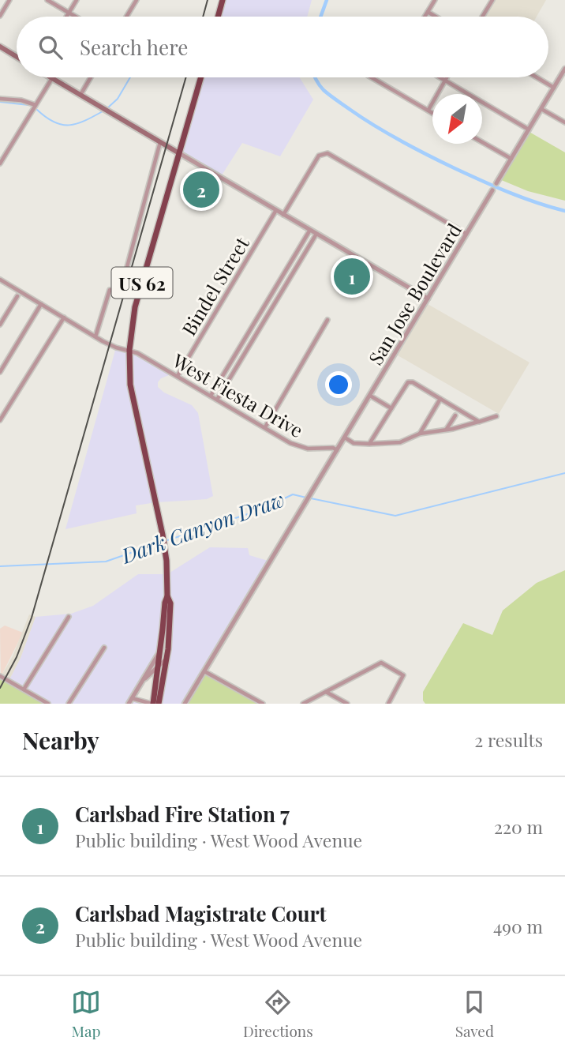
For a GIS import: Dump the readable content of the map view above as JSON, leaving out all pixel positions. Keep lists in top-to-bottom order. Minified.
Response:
{"streets":{"highway":["US 62"],"street":["Bindel Street","San Jose Boulevard","West Fiesta Drive"]},"crossings":[["US 62","West Fiesta Drive"],["Bindel Street","West Fiesta Drive"],["San Jose Boulevard","West Fiesta Drive"]],"water":["Dark Canyon Draw"],"north":"bottom left","page":{"search":"Search here","pins":["2","1"],"heading":["Nearby","2 results"],"list":[{"mark":"1","name":"Carlsbad Fire Station 7","note":"Public building · West Wood Avenue","value":"220 m"},{"mark":"2","name":"Carlsbad Magistrate Court","note":"Public building · West Wood Avenue","value":"490 m"}],"nav":["Map","Directions","Saved"]}}
